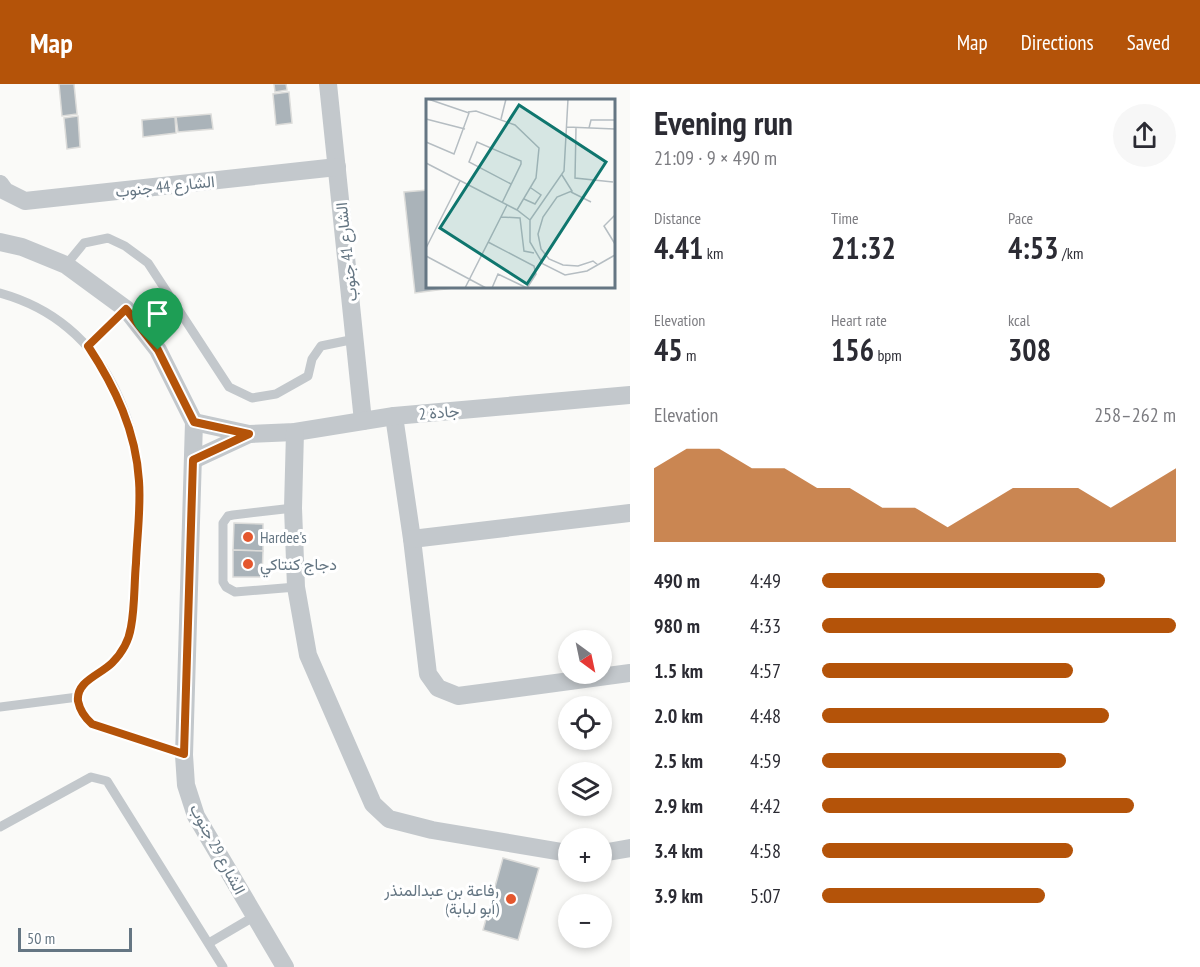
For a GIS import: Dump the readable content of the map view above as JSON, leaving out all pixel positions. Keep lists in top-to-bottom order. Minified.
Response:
{"streets":{"street":["الشارع 44 جنوب","الشارع 41 جنوب","جادة 2","الشارع 29 جنوب"]},"crossings":[["الشارع 44 جنوب","الشارع 41 جنوب"],["الشارع 41 جنوب","جادة 2"],["جادة 2","الشارع 29 جنوب"]],"places":["Hardee's","دجاج كنتاكي","رفاعة بن عبدالمنذر (أبو لبابة)"],"scale_bar":"50 m","north":"bottom right","page":{"header":"Map","nav":["Map","Directions","Saved"],"heading":["Evening run","21:09 · 9 × 490 m"],"stats":[["Distance","4.41 km"],["Time","21:32"],["Pace","4:53 /km"],["Elevation","45 m"],["Heart rate","156 bpm"],["kcal","308"]],"chart":["Elevation","258–262 m"],"list":[{"name":"490 m","note":"4:49"},{"name":"980 m","note":"4:33"},{"name":"1.5 km","note":"4:57"},{"name":"2.0 km","note":"4:48"},{"name":"2.5 km","note":"4:59"},{"name":"2.9 km","note":"4:42"},{"name":"3.4 km","note":"4:58"},{"name":"3.9 km","note":"5:07"}],"map_buttons":["+","−"],"scale":"50 m"}}
